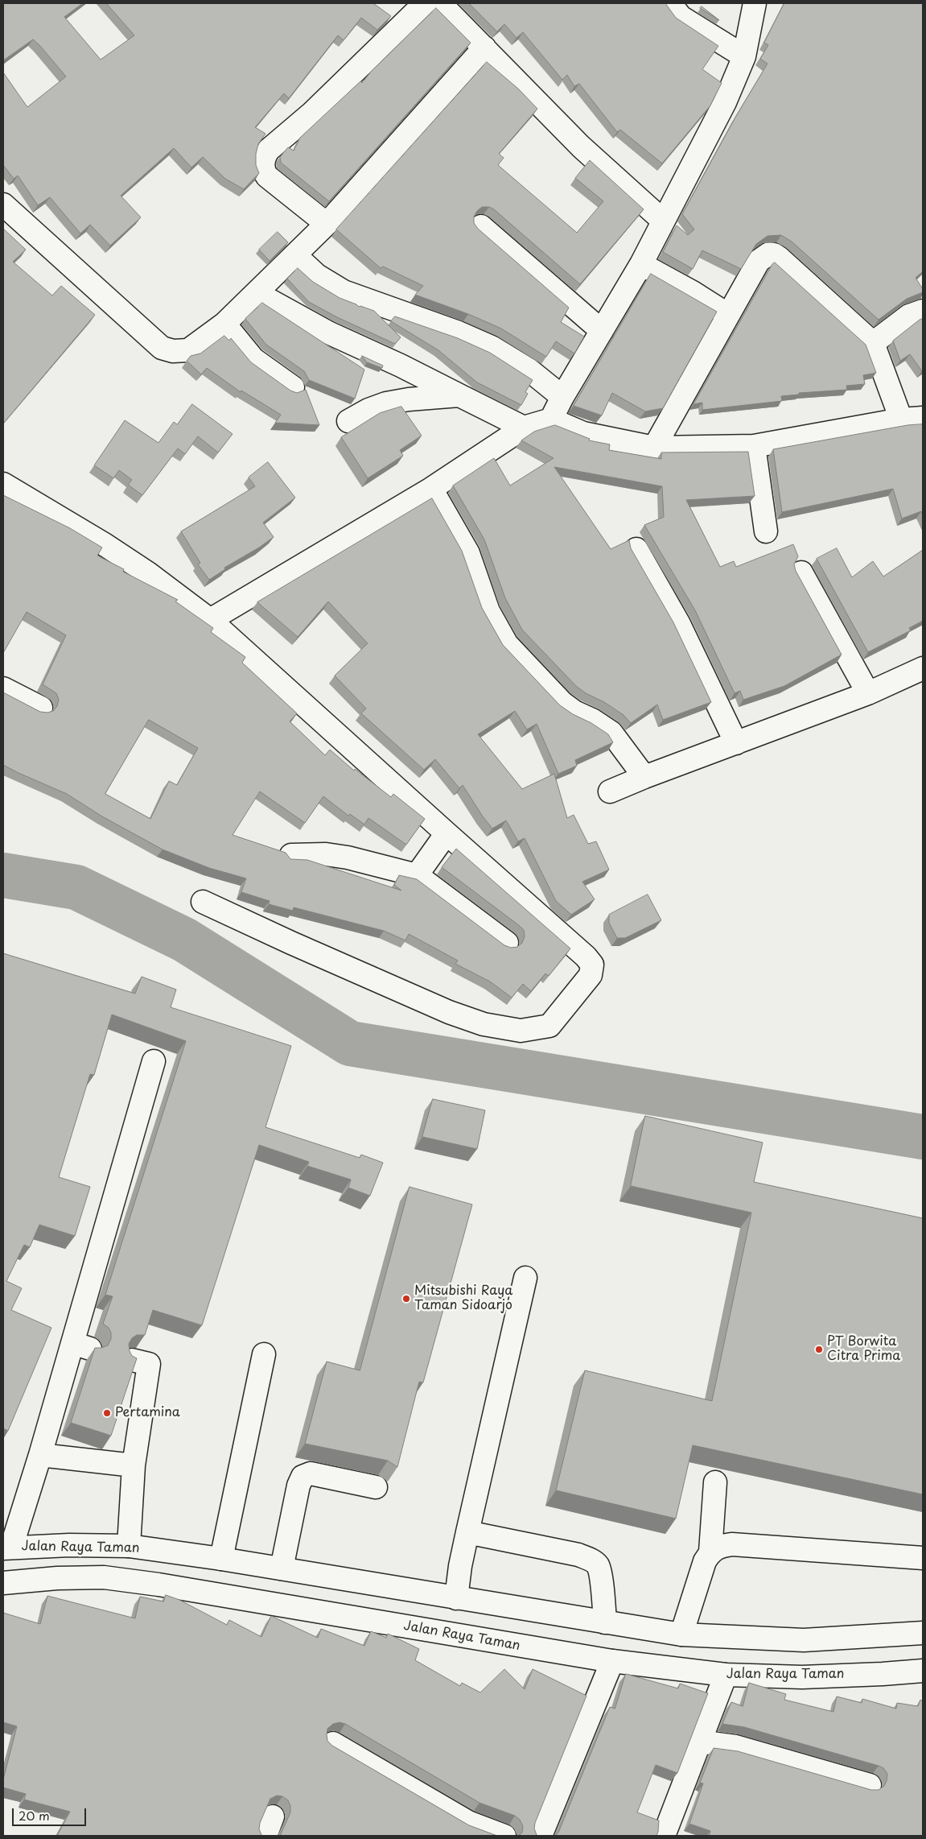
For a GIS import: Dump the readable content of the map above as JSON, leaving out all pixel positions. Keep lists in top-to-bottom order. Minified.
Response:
{"streets":{"main road":["Jalan Raya Taman"]},"places":["Mitsubishi Raya Taman Sidoarjo","PT Borwita Citra Prima","Pertamina"],"scale_bar":"20 m"}
